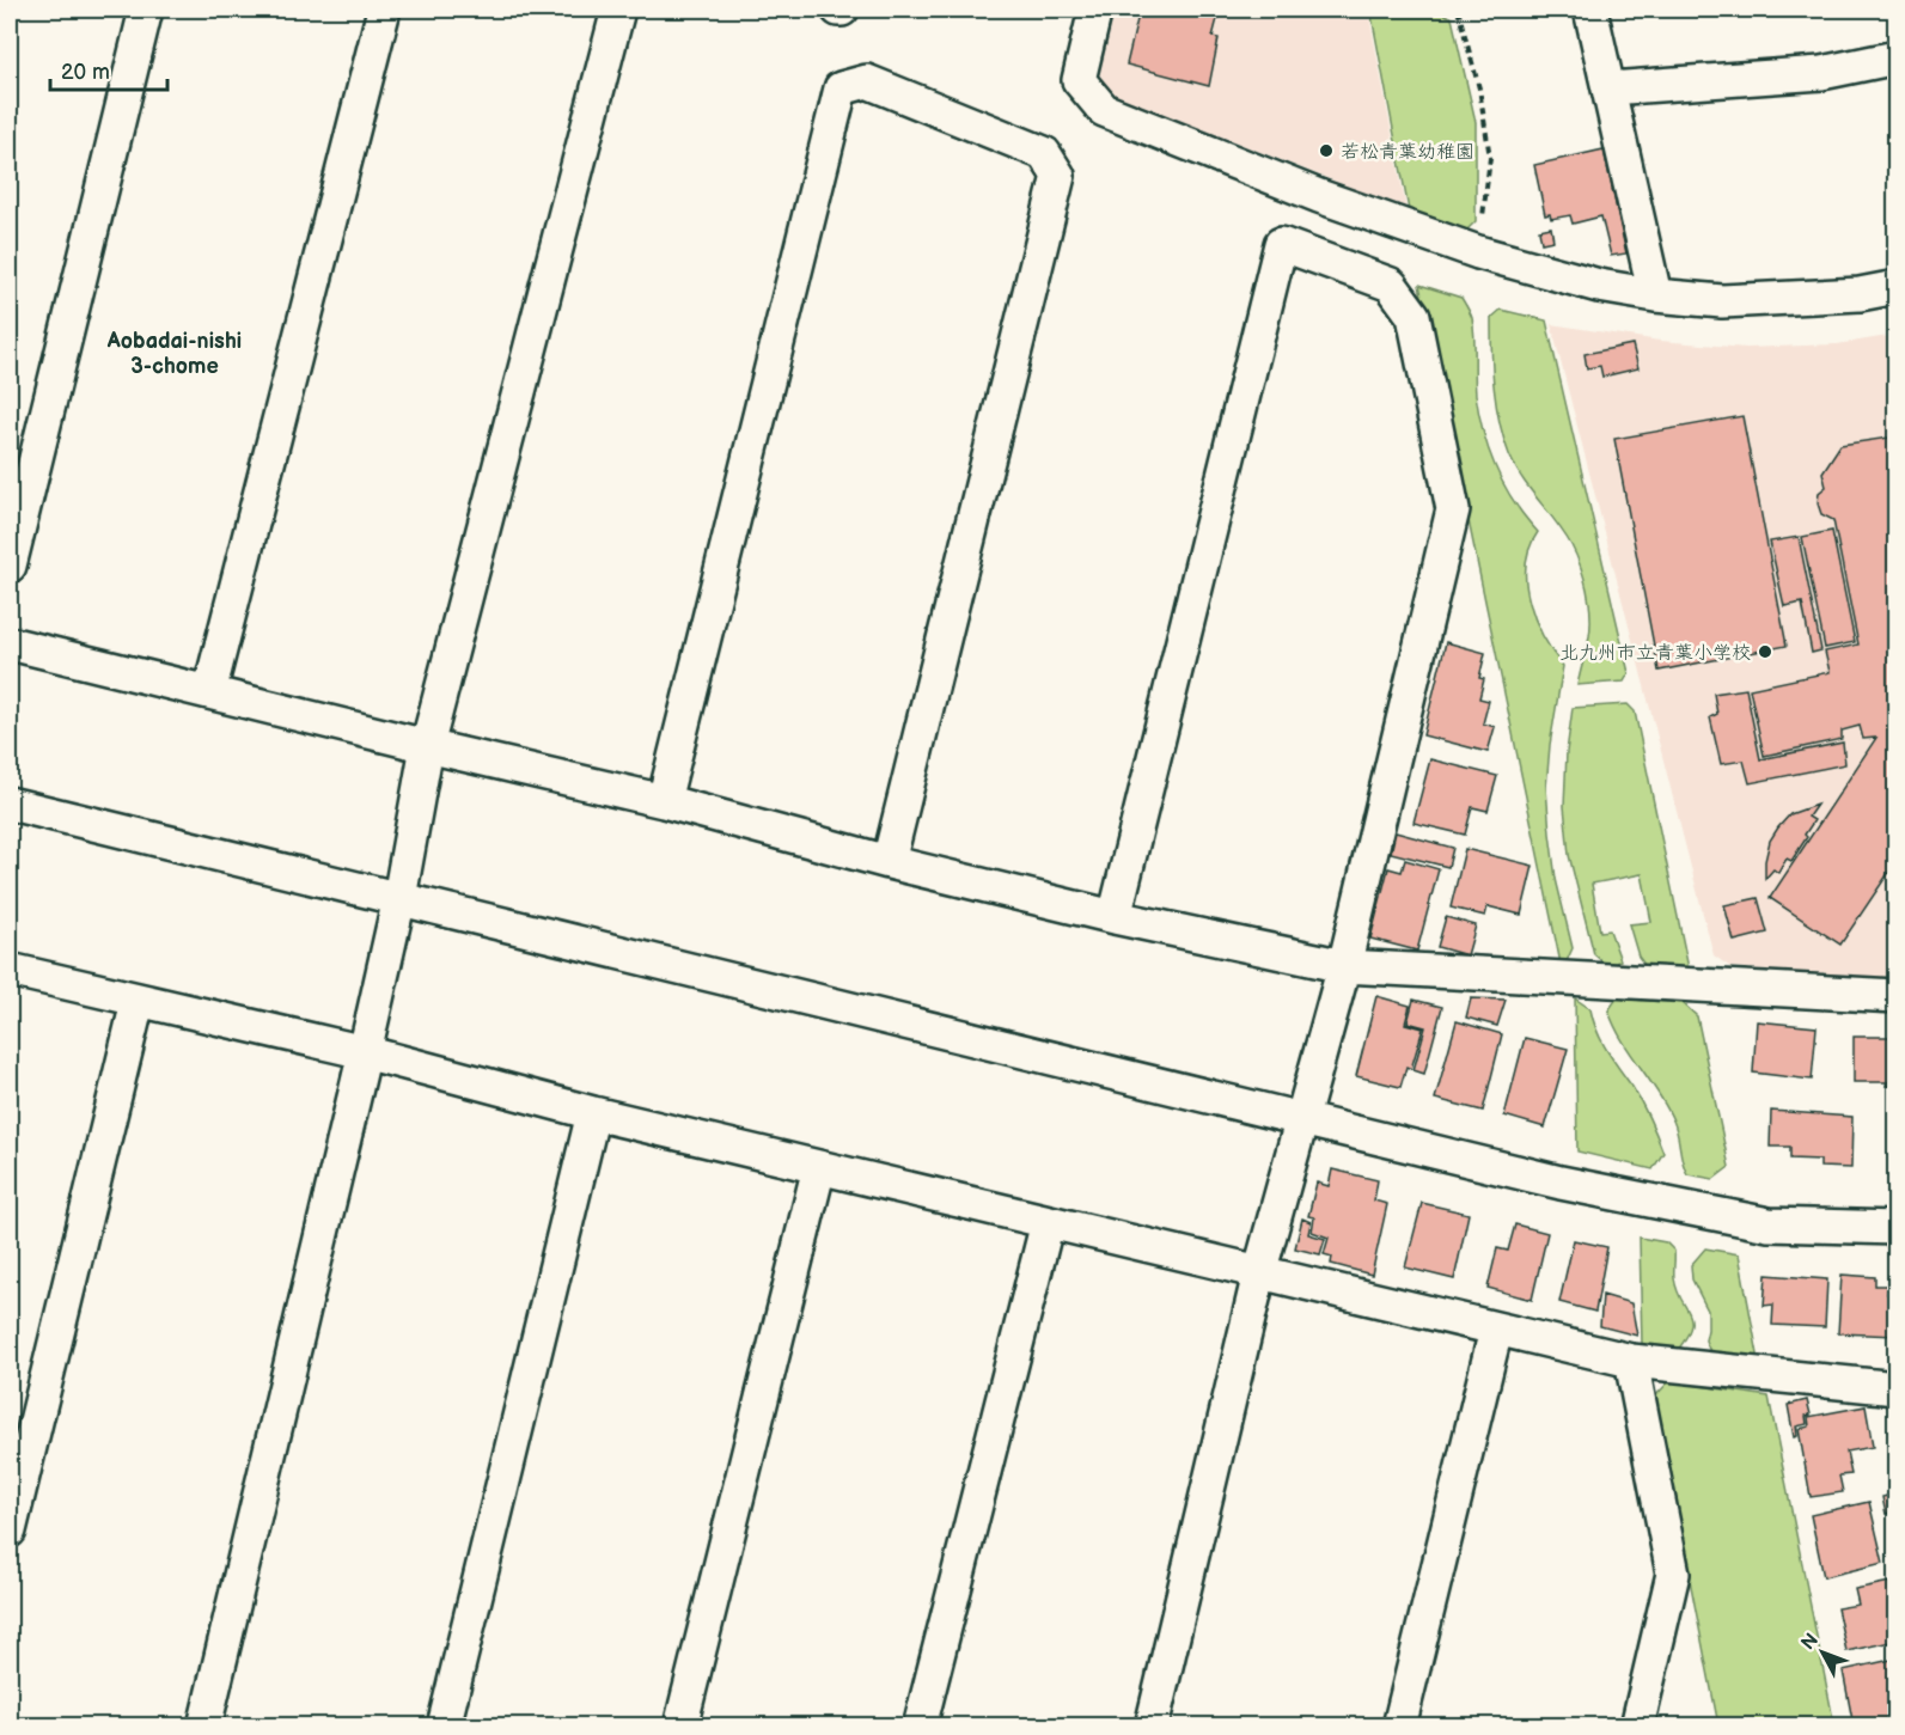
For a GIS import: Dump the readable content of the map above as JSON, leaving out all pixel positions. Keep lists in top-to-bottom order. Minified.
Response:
{"districts":["Aobadai-nishi 3-chome"],"places":["若松青葉幼稚園","北九州市立青葉小学校"],"scale_bar":"20 m","north":"top left"}
